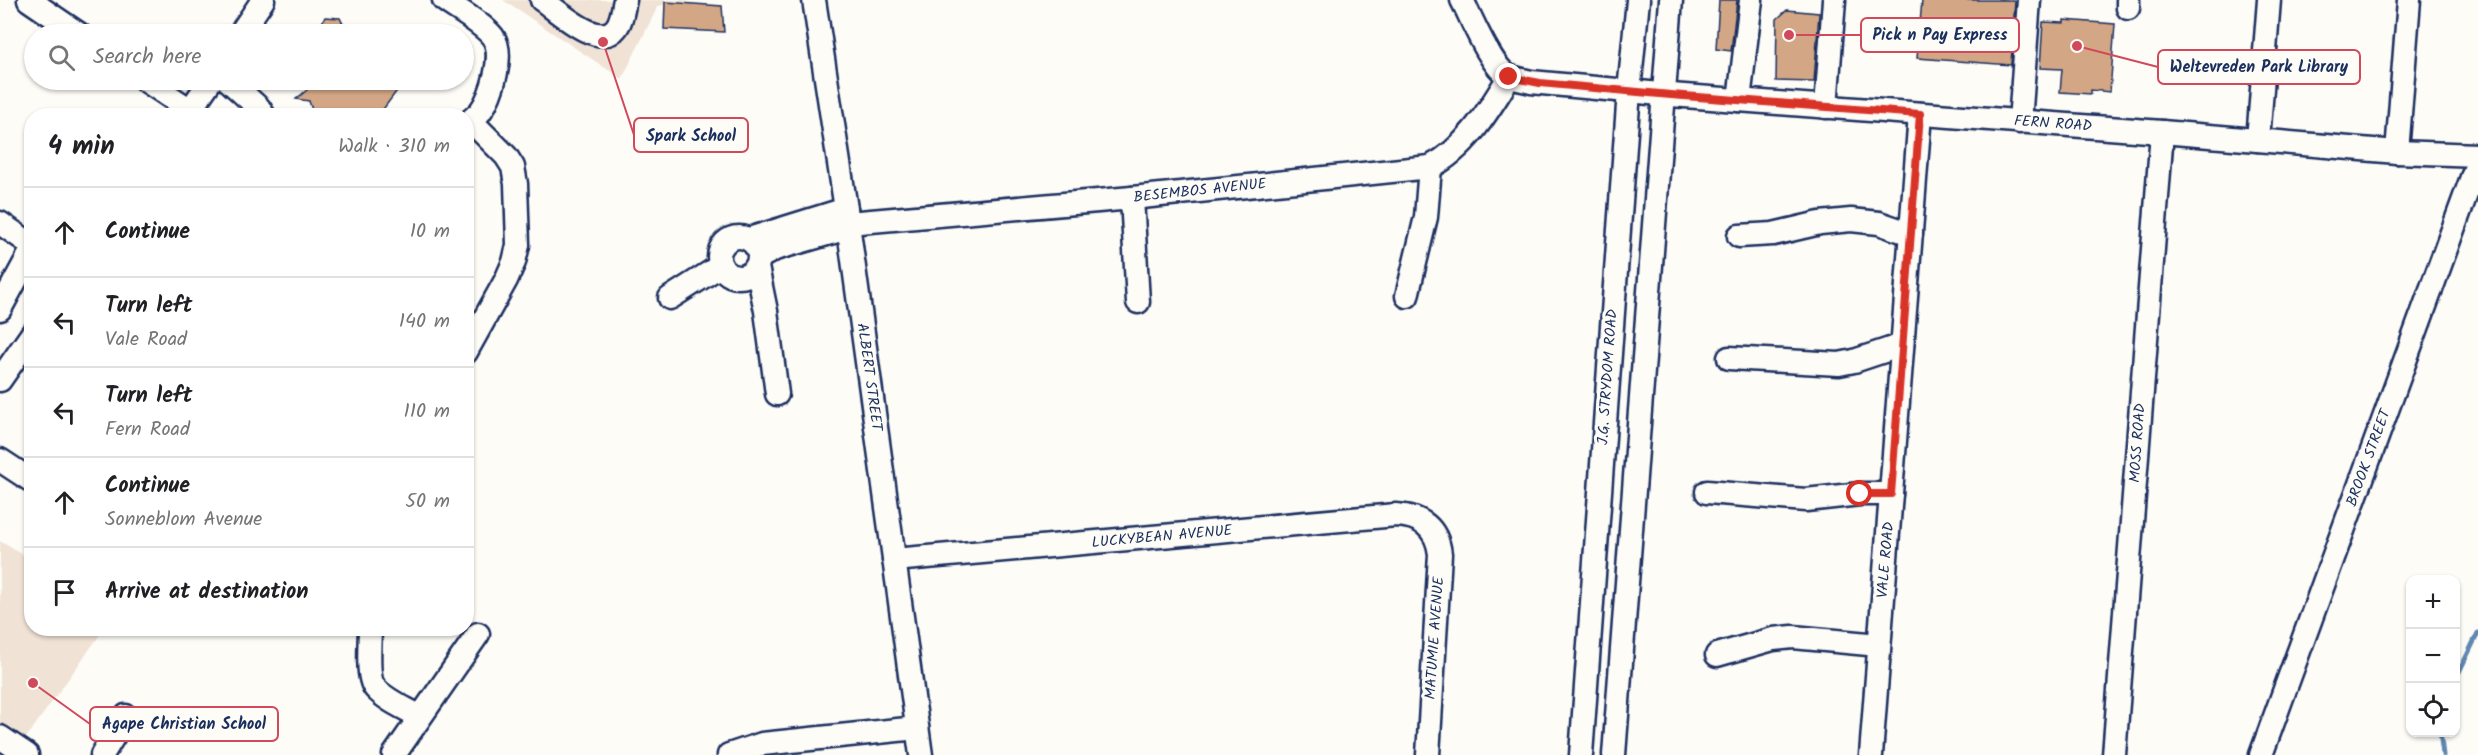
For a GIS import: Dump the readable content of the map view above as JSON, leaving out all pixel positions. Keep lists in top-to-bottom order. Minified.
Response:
{"streets":{"street":["FERN ROAD","BESEMBOS AVENUE","ALBERT STREET","J.G. STRYDOM ROAD","MOSS ROAD","BROOK STREET","LUCKYBEAN AVENUE","VALE ROAD","MATUMIE AVENUE"]},"crossings":[["FERN ROAD","BESEMBOS AVENUE"],["FERN ROAD","J.G. STRYDOM ROAD"],["FERN ROAD","MOSS ROAD"],["FERN ROAD","VALE ROAD"],["BESEMBOS AVENUE","ALBERT STREET"],["ALBERT STREET","LUCKYBEAN AVENUE"],["LUCKYBEAN AVENUE","MATUMIE AVENUE"]],"places":["Pick n Pay Express","Spark School","Weltevreden Park Library","Agape Christian School"],"page":{"search":"Search here","heading":["4 min","Walk · 310 m"],"list":[["Continue","10 m"],["Turn left","Vale Road","140 m"],["Turn left","Fern Road","110 m"],["Continue","Sonneblom Avenue","50 m"],"Arrive at destination"],"map_buttons":["+","−"]}}
